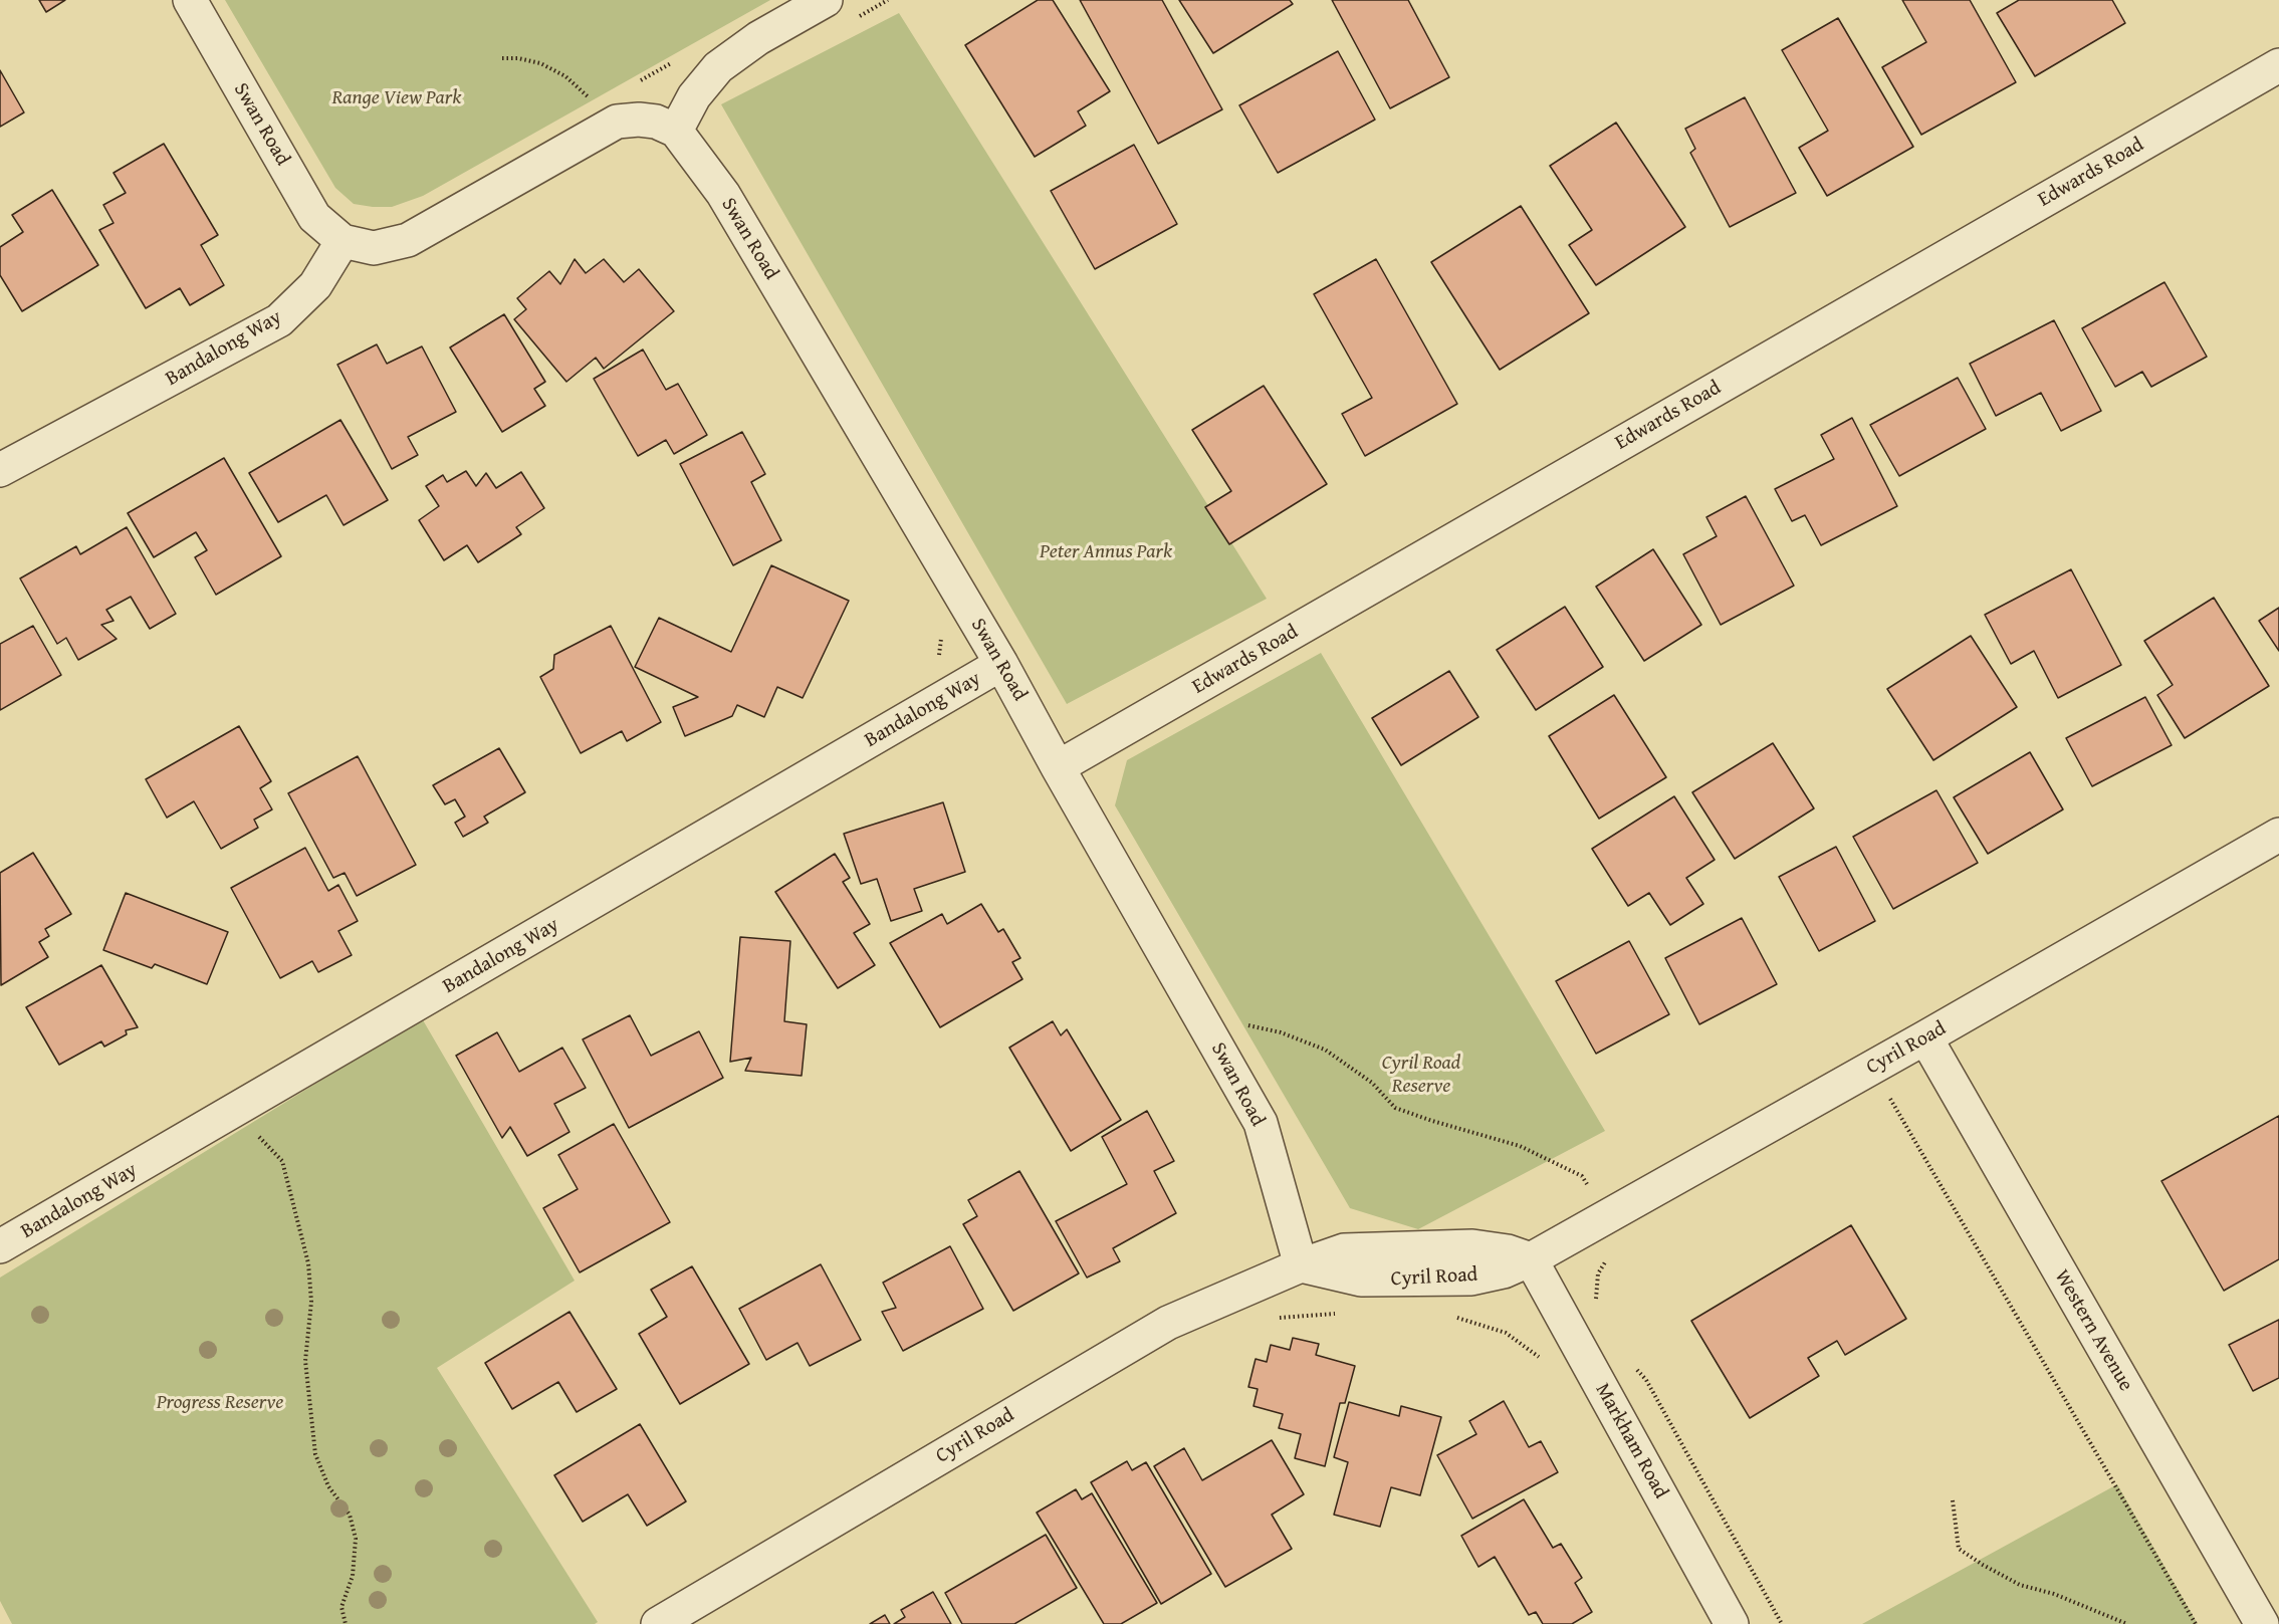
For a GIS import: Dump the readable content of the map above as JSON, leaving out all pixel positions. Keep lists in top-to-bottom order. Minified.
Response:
{"streets":{"street":["Swan Road","Edwards Road","Bandalong Way","Cyril Road","Western Avenue","Markham Road"]},"crossings":[["Swan Road","Edwards Road"],["Swan Road","Bandalong Way"],["Swan Road","Cyril Road"],["Cyril Road","Western Avenue"],["Cyril Road","Markham Road"]],"parks":["Range View Park","Peter Annus Park","Cyril Road Reserve","Progress Reserve"]}
